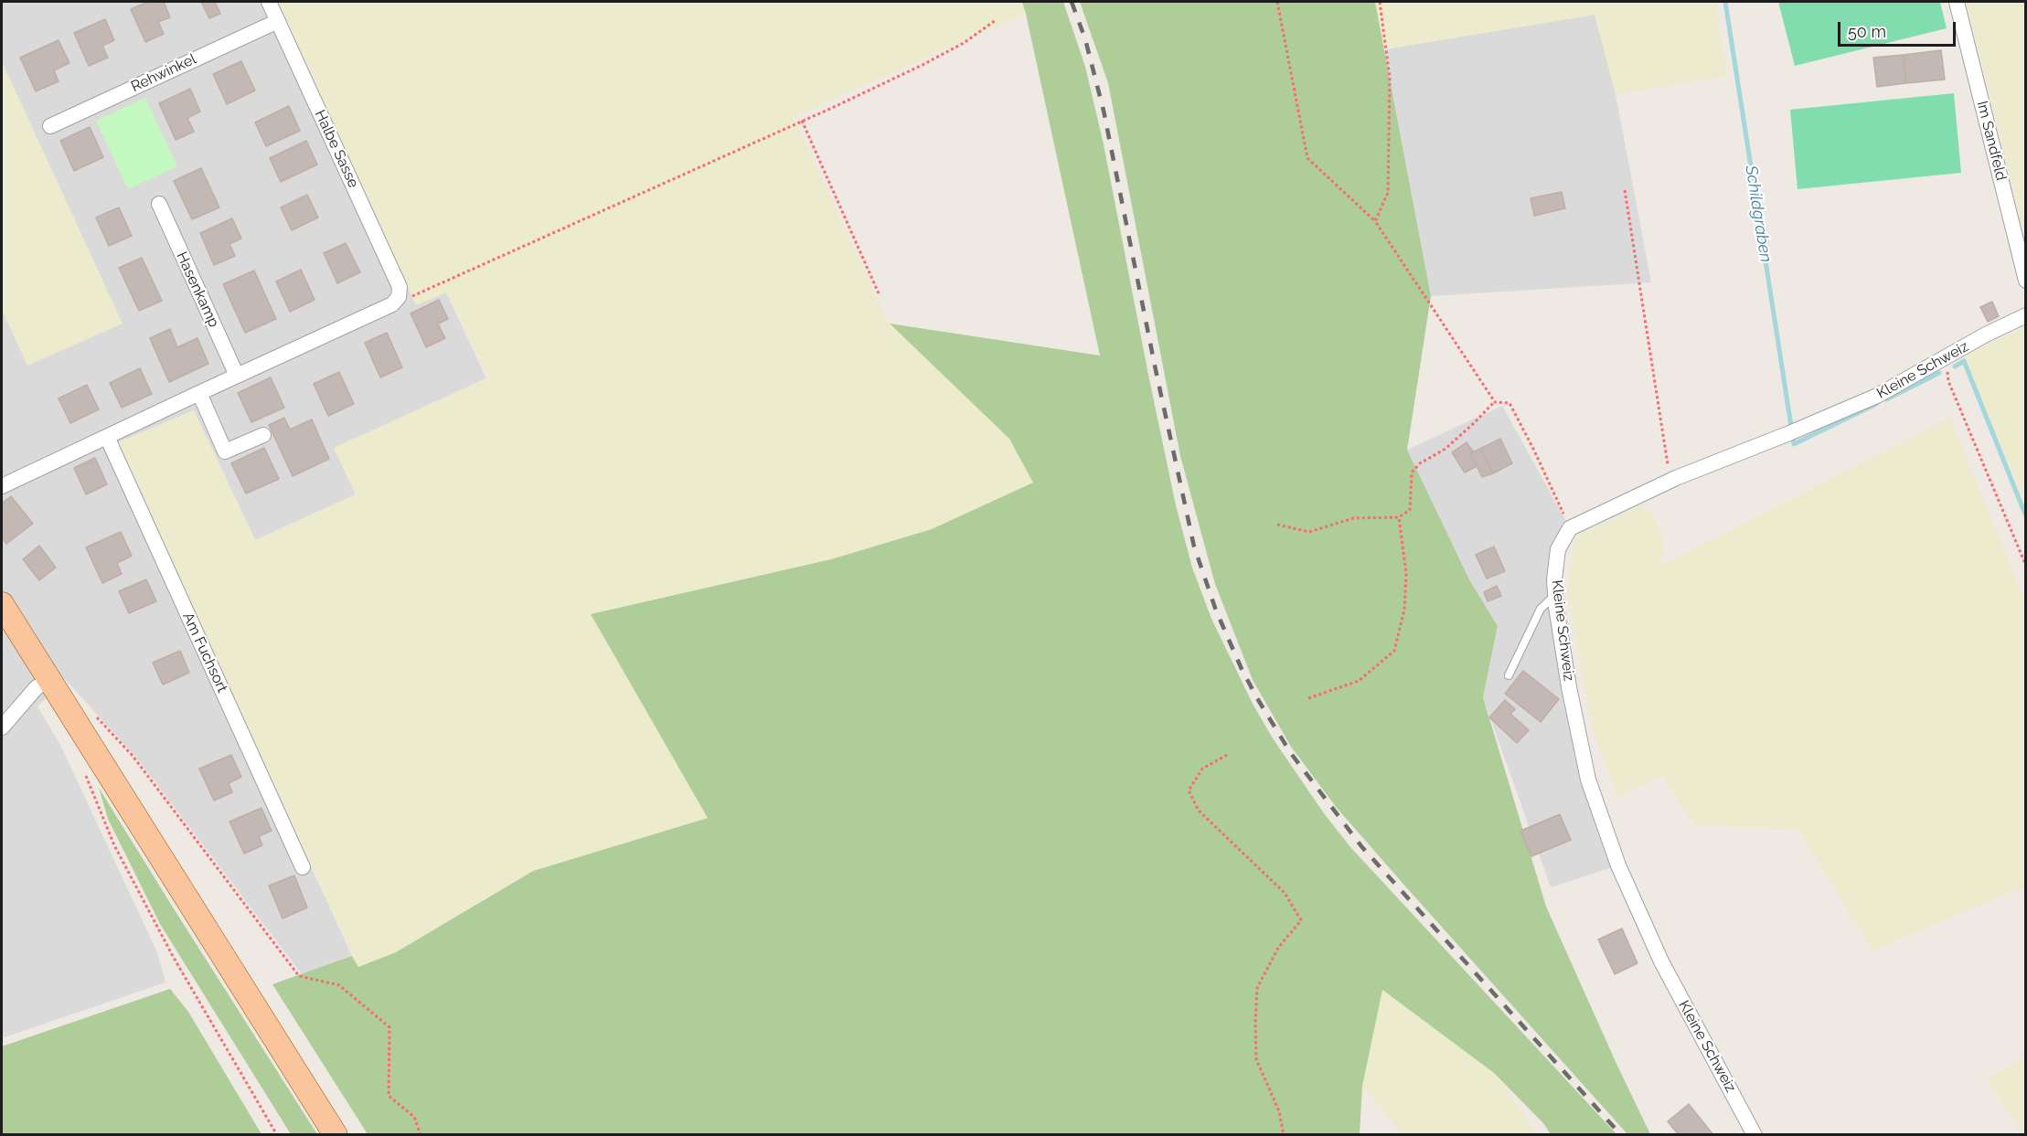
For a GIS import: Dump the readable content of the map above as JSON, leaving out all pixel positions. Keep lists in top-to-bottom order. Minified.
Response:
{"streets":{"street":["Rehwinkel","Im Sandfeld","Halbe Sasse","Hasenkamp","Kleine Schweiz","Am Fuchsort"]},"crossings":[["Rehwinkel","Halbe Sasse"]],"water":["Schildgraben"],"scale_bar":"50 m"}
